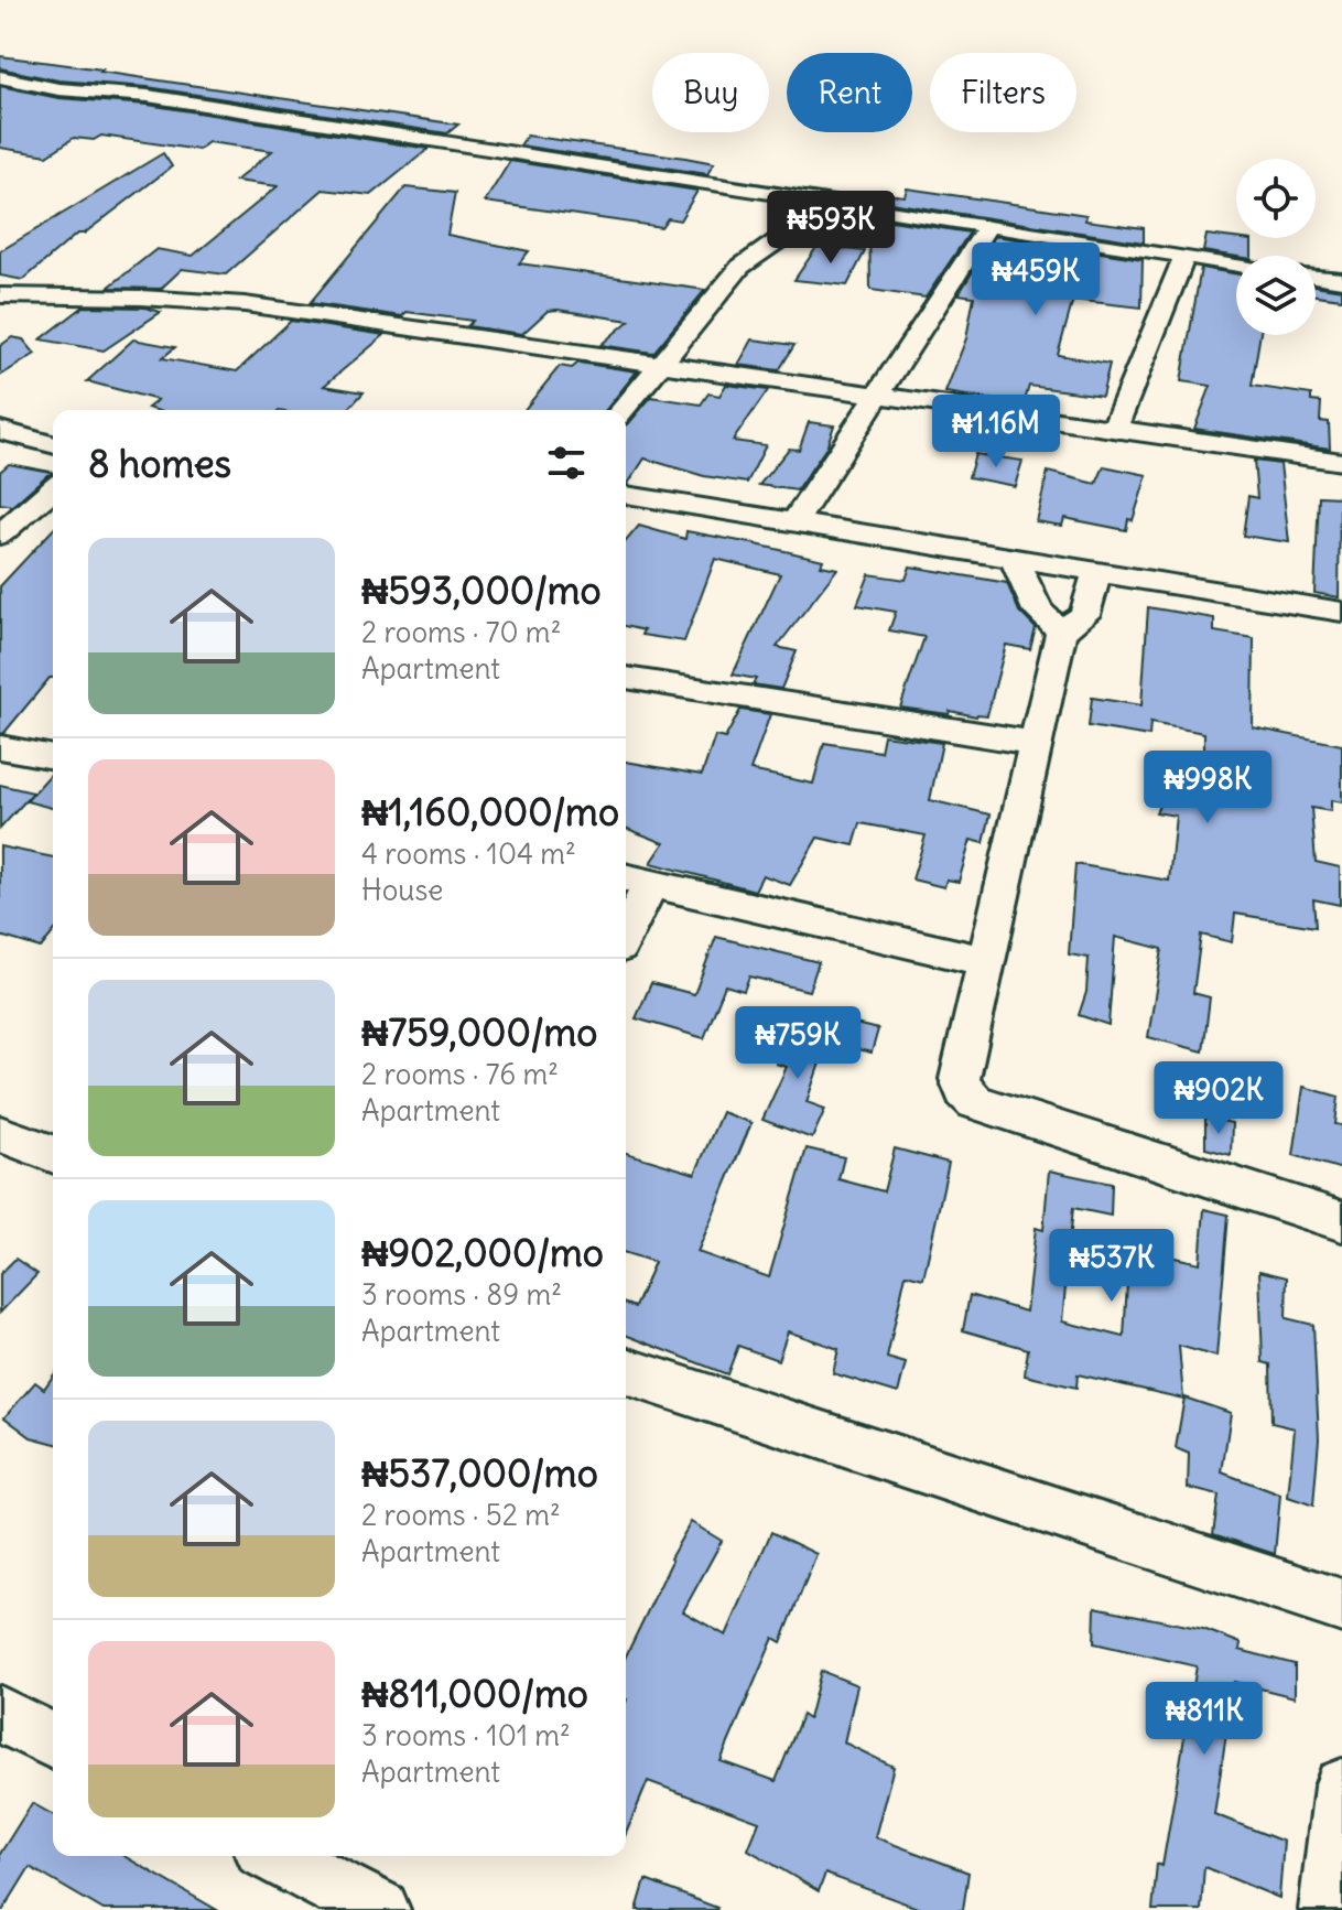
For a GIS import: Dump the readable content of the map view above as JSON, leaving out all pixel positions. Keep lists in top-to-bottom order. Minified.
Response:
{"page":{"chip":["Buy","Rent","Filters"],"price":["₦593K","₦459K","₦1.16M","₦998K","₦759K","₦902K","₦537K","₦811K"],"heading":"8 homes","list":[{"name":"₦593,000/mo","note":"2 rooms · 70 m² · Apartment"},{"name":"₦1,160,000/mo","note":"4 rooms · 104 m² · House"},{"name":"₦759,000/mo","note":"2 rooms · 76 m² · Apartment"},{"name":"₦902,000/mo","note":"3 rooms · 89 m² · Apartment"},{"name":"₦537,000/mo","note":"2 rooms · 52 m² · Apartment"},{"name":"₦811,000/mo","note":"3 rooms · 101 m² · Apartment"}]}}
